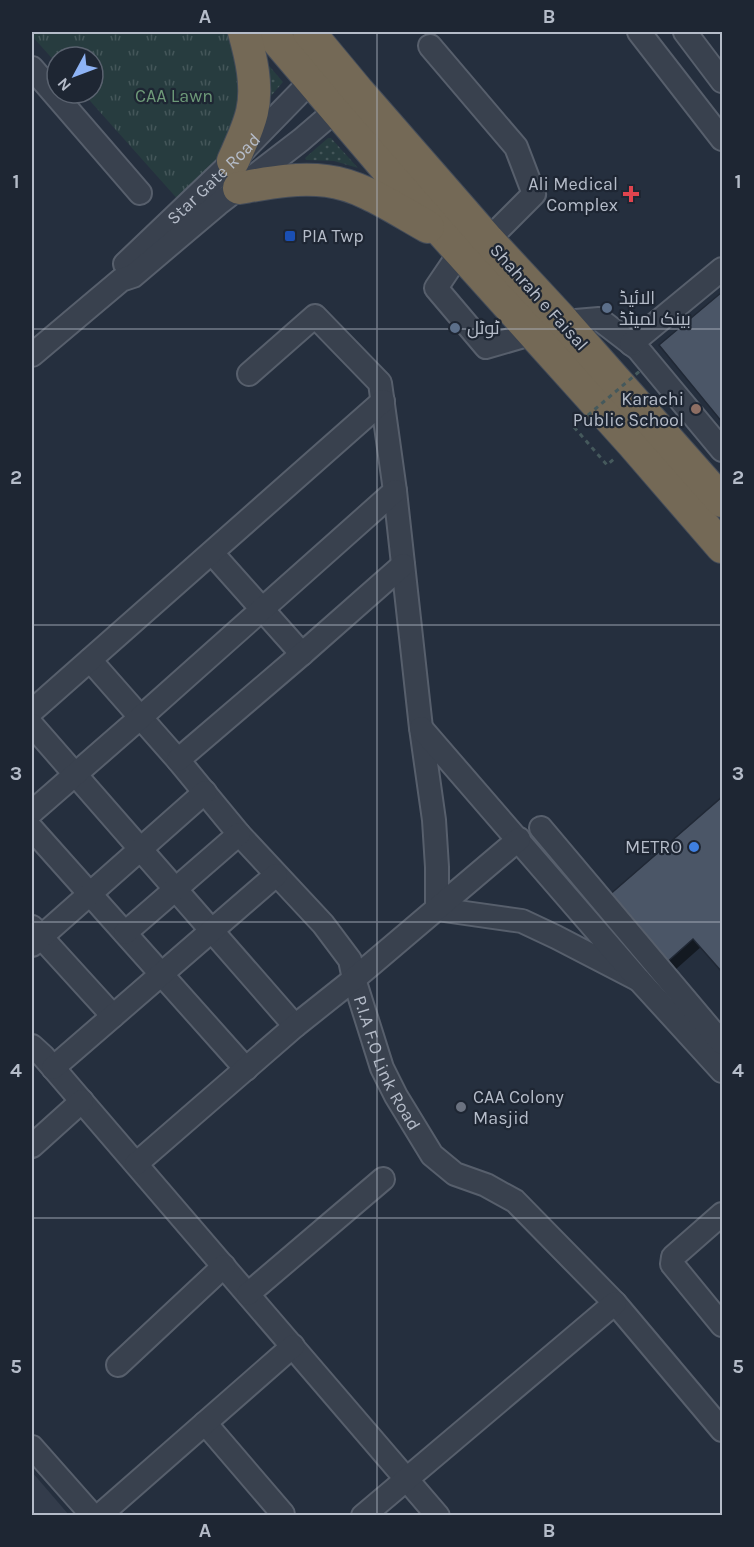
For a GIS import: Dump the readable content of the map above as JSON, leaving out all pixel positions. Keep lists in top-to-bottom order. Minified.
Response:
{"streets":{"highway":["Shahrah e Faisal"],"street":["Star Gate Road","P.I.A F.O Link Road"]},"crossings":[["Star Gate Road","Shahrah e Faisal"]],"parks":["CAA Lawn"],"places":{"health":["Ali Medical Complex"],"transit":["PIA Twp"],"other":["الائیڈ بینک لمیٹڈ","ٹوٹل","Karachi Public School","METRO","CAA Colony Masjid"]},"north":"bottom left","grid":{"columns":["A","B"],"rows":["1","2","3","4","5"]}}
